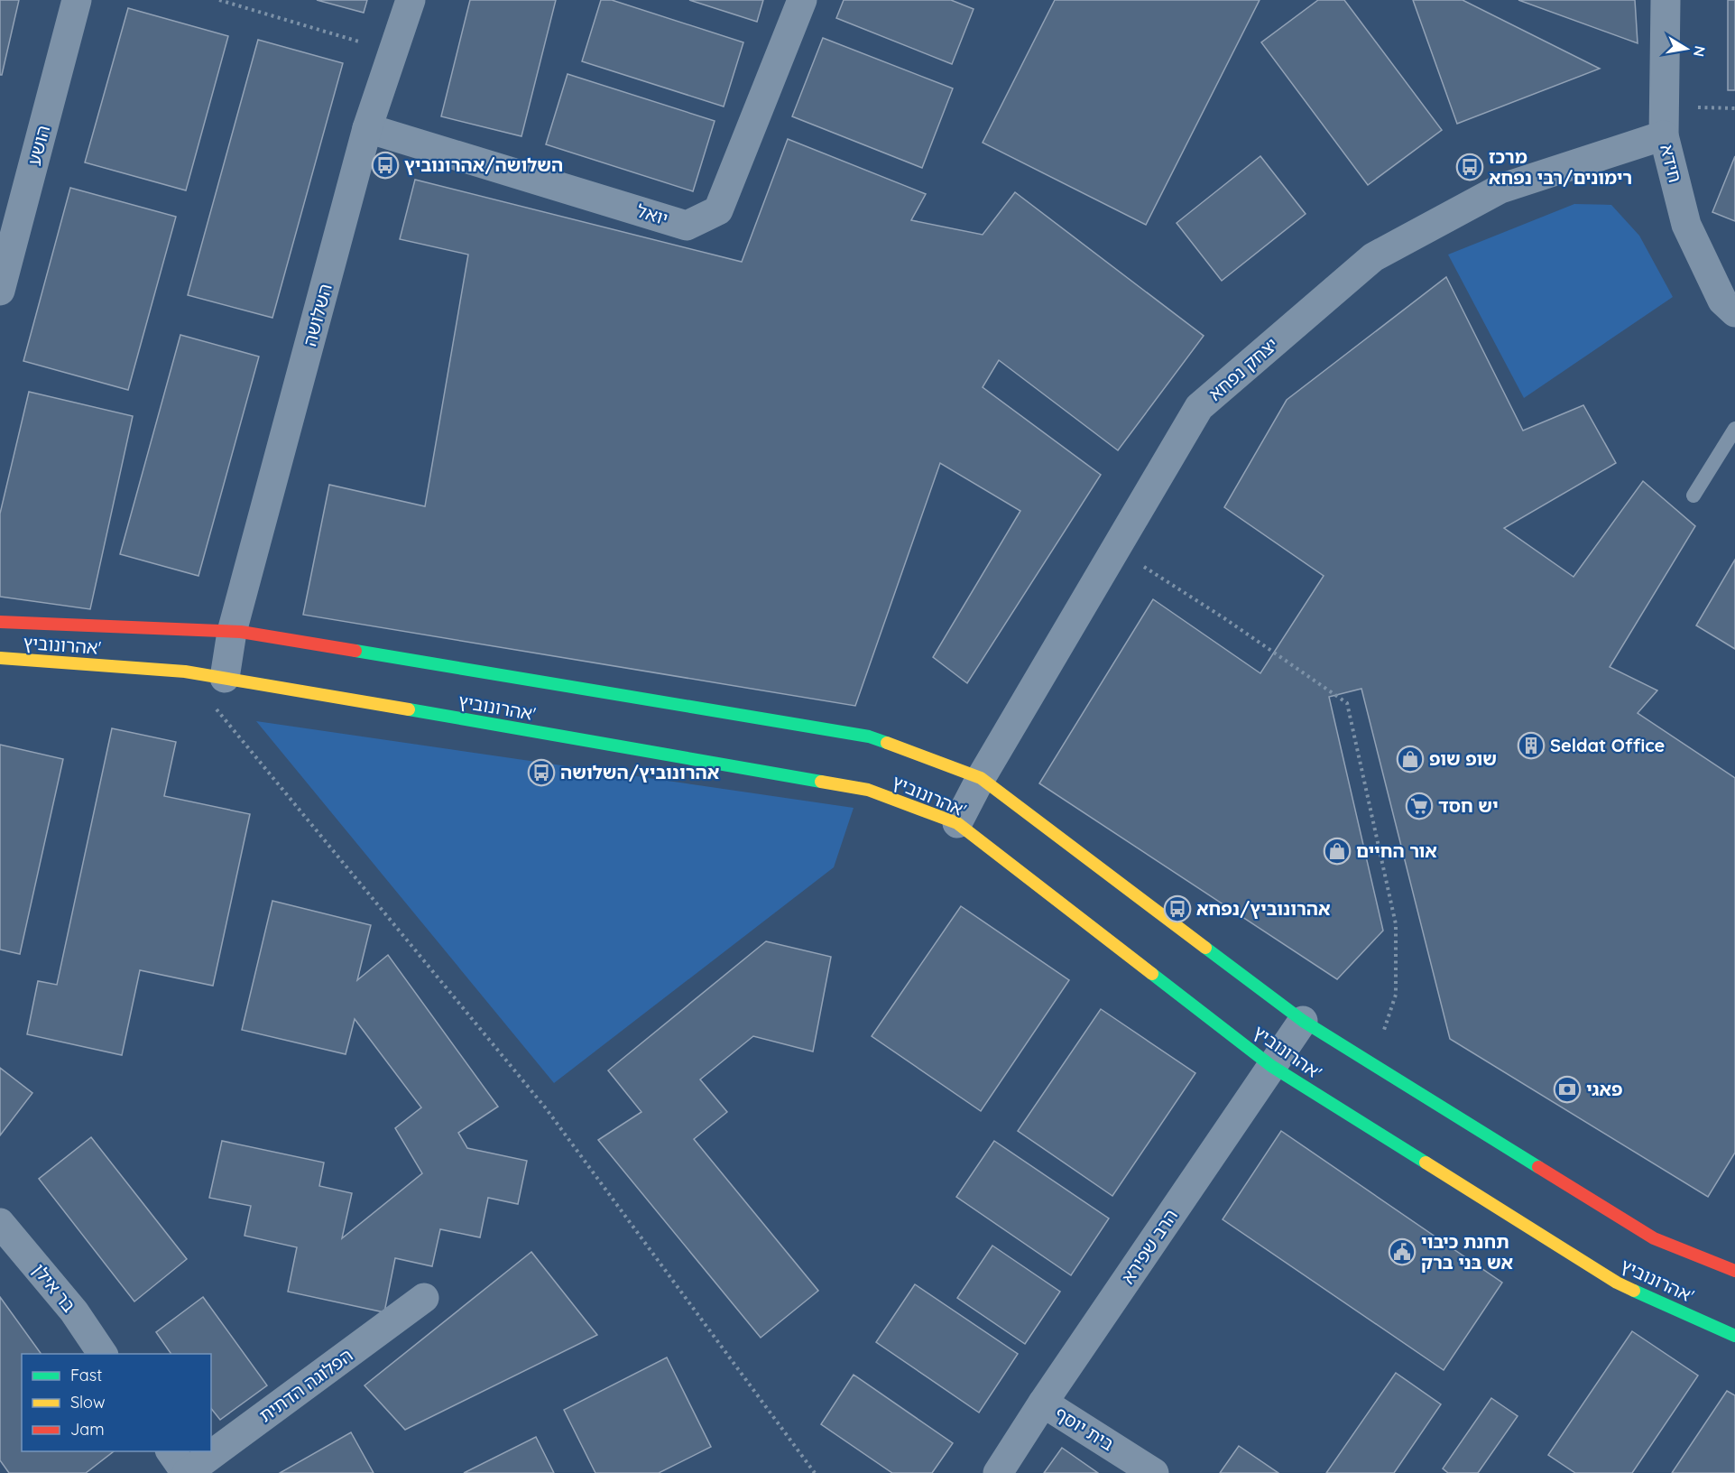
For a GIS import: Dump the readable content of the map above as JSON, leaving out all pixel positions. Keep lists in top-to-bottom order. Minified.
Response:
{"streets":{"street":["הושע","חידא","יואל","השלושה","יצחק נפחא","אהרונוביץ'","הרב שפירא","בר אילן","הפלוגה הדתית","בית יוסף"]},"crossings":[["חידא","יצחק נפחא"],["יואל","השלושה"],["השלושה","אהרונוביץ'"],["יצחק נפחא","אהרונוביץ'"],["אהרונוביץ'","הרב שפירא"],["הרב שפירא","בית יוסף"]],"places":{"bus stop":["השלושה/אהרונוביץ","מרכז רימונים/רבי נפחא","אהרונוביץ/השלושה","אהרונוביץ/נפחא"],"building":["Seldat Office"],"shop":["שופ שופ","אור החיים"],"supermarket":["יש חסד"],"bank":["פאגי"],"public building":["תחנת כיבוי אש בני ברק"]},"legend":["Fast","Slow","Jam"],"north":"right"}
